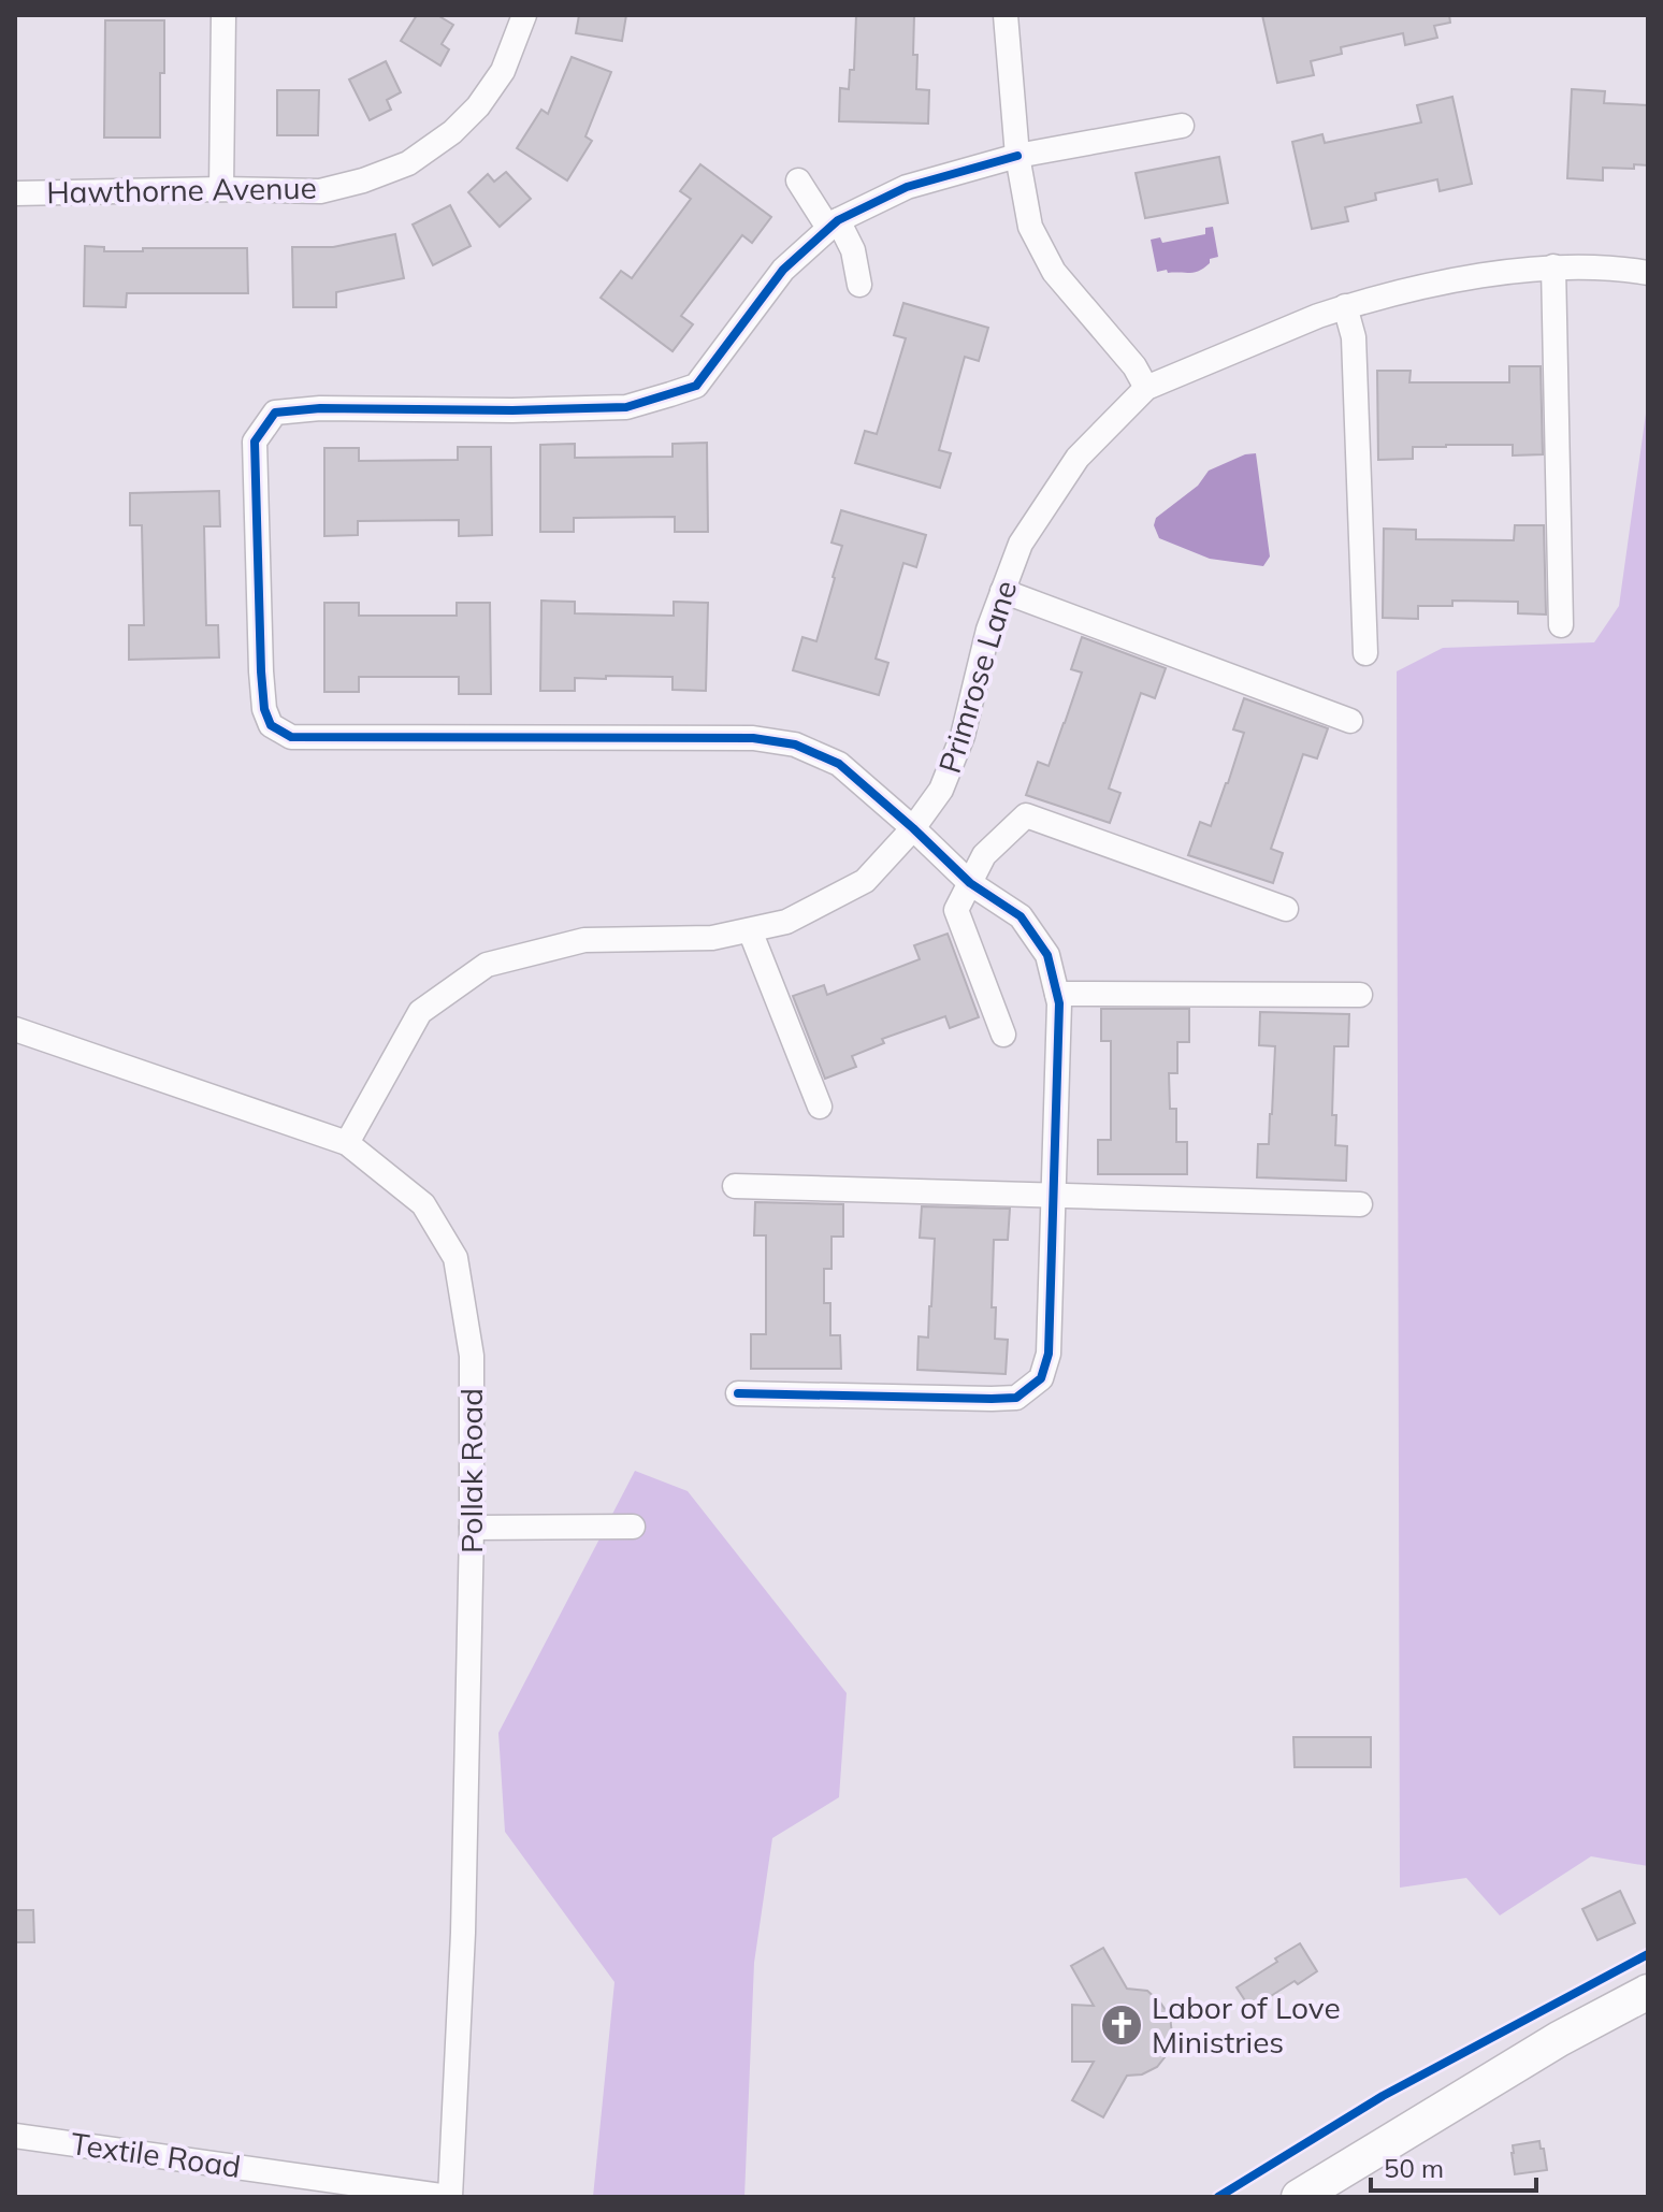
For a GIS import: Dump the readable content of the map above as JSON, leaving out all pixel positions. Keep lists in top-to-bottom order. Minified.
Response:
{"streets":{"street":["Hawthorne Avenue","Primrose Lane","Pollak Road","Textile Road"]},"crossings":[["Primrose Lane","Pollak Road"],["Pollak Road","Textile Road"]],"places":{"church":["Labor of Love Ministries"]},"scale_bar":"50 m"}
